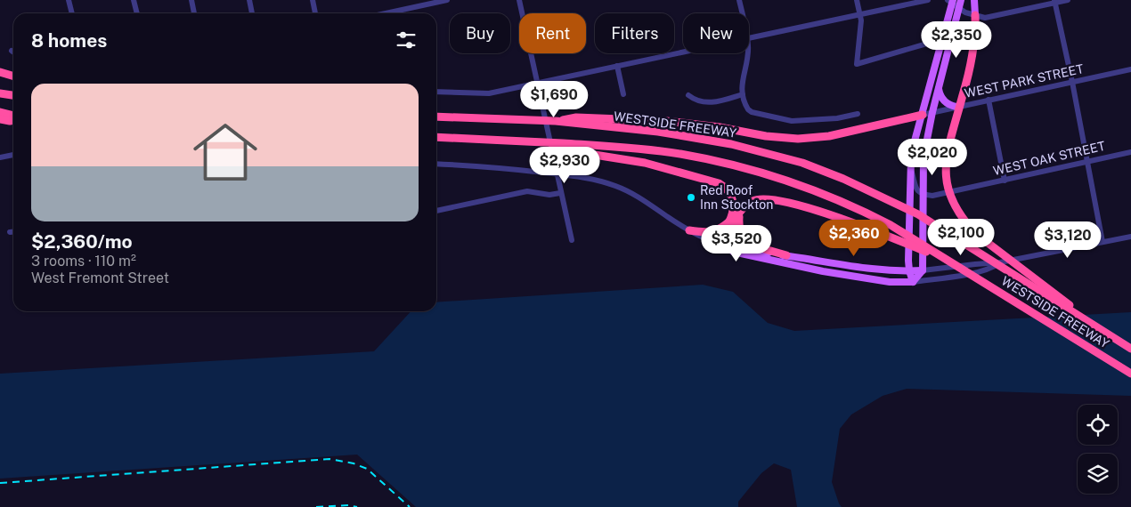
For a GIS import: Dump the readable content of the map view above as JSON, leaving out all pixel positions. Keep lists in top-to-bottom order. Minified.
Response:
{"streets":{"highway":["WESTSIDE FREEWAY"],"street":["WEST PARK STREET","WEST OAK STREET"]},"places":["Red Roof Inn Stockton"],"page":{"chip":["Buy","Rent","Filters","New"],"heading":"8 homes","price":["$2,350","$1,690","$2,020","$2,930","$2,100","$2,360","$3,120","$3,520"],"list":[{"name":"$2,360/mo","note":"3 rooms · 110 m² · West Fremont Street"}]}}
